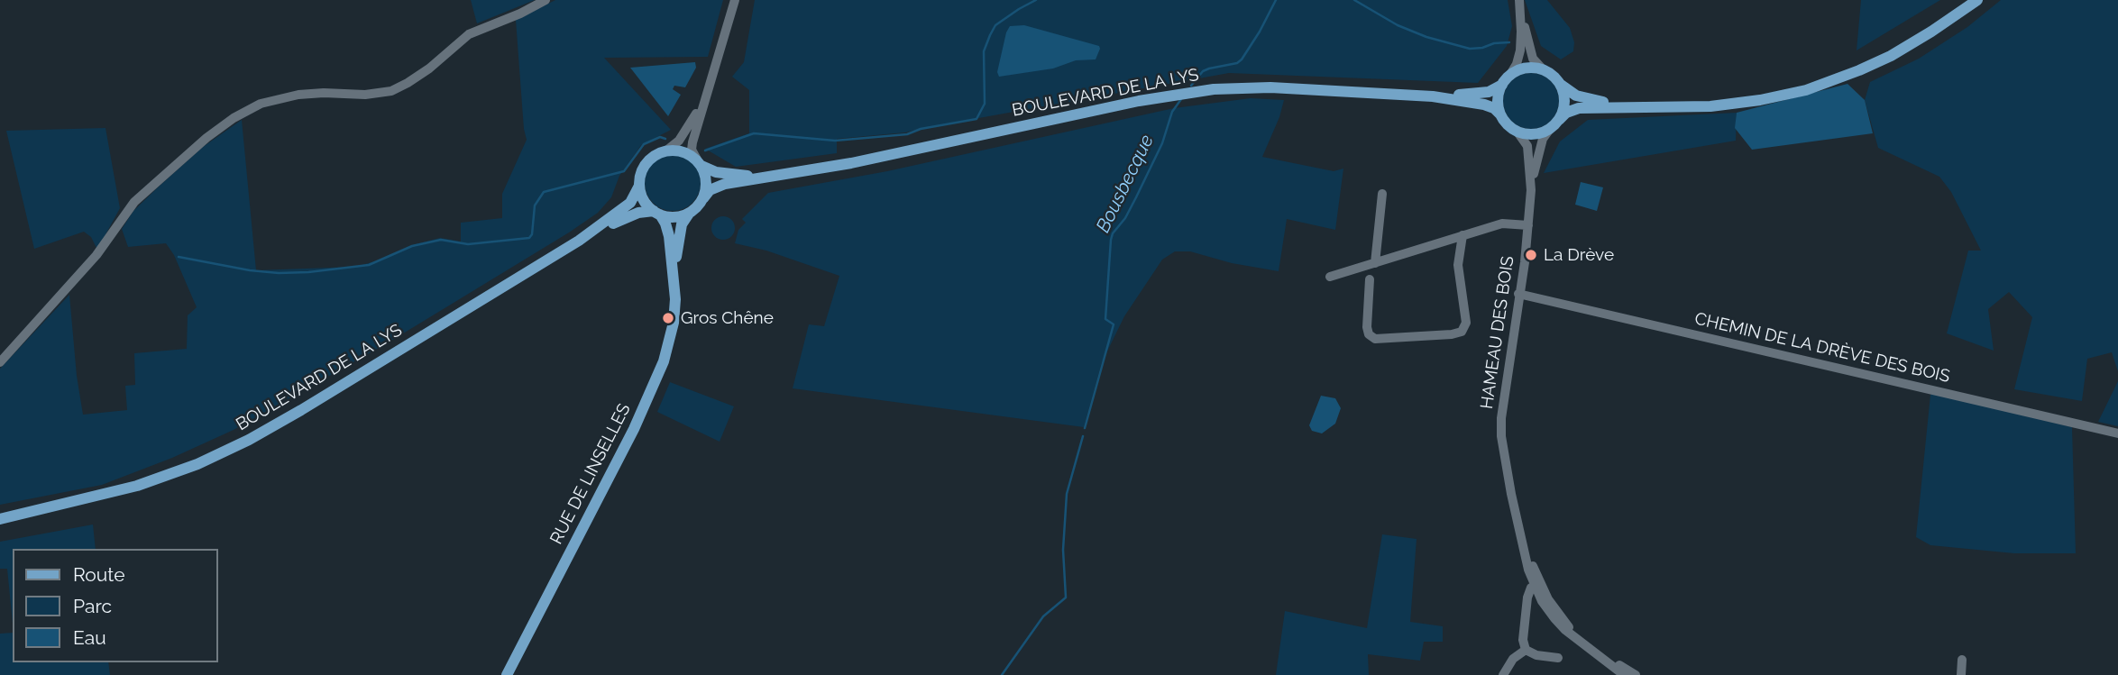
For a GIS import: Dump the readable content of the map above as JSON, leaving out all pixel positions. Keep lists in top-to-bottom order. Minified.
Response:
{"streets":{"main road":["BOULEVARD DE LA LYS","RUE DE LINSELLES"],"street":["HAMEAU DES BOIS","CHEMIN DE LA DRÈVE DES BOIS"]},"crossings":[["BOULEVARD DE LA LYS","HAMEAU DES BOIS"],["BOULEVARD DE LA LYS","RUE DE LINSELLES"],["HAMEAU DES BOIS","CHEMIN DE LA DRÈVE DES BOIS"]],"water":["Bousbecque"],"places":["La Drève","Gros Chêne"],"legend":["Route","Parc","Eau"]}
